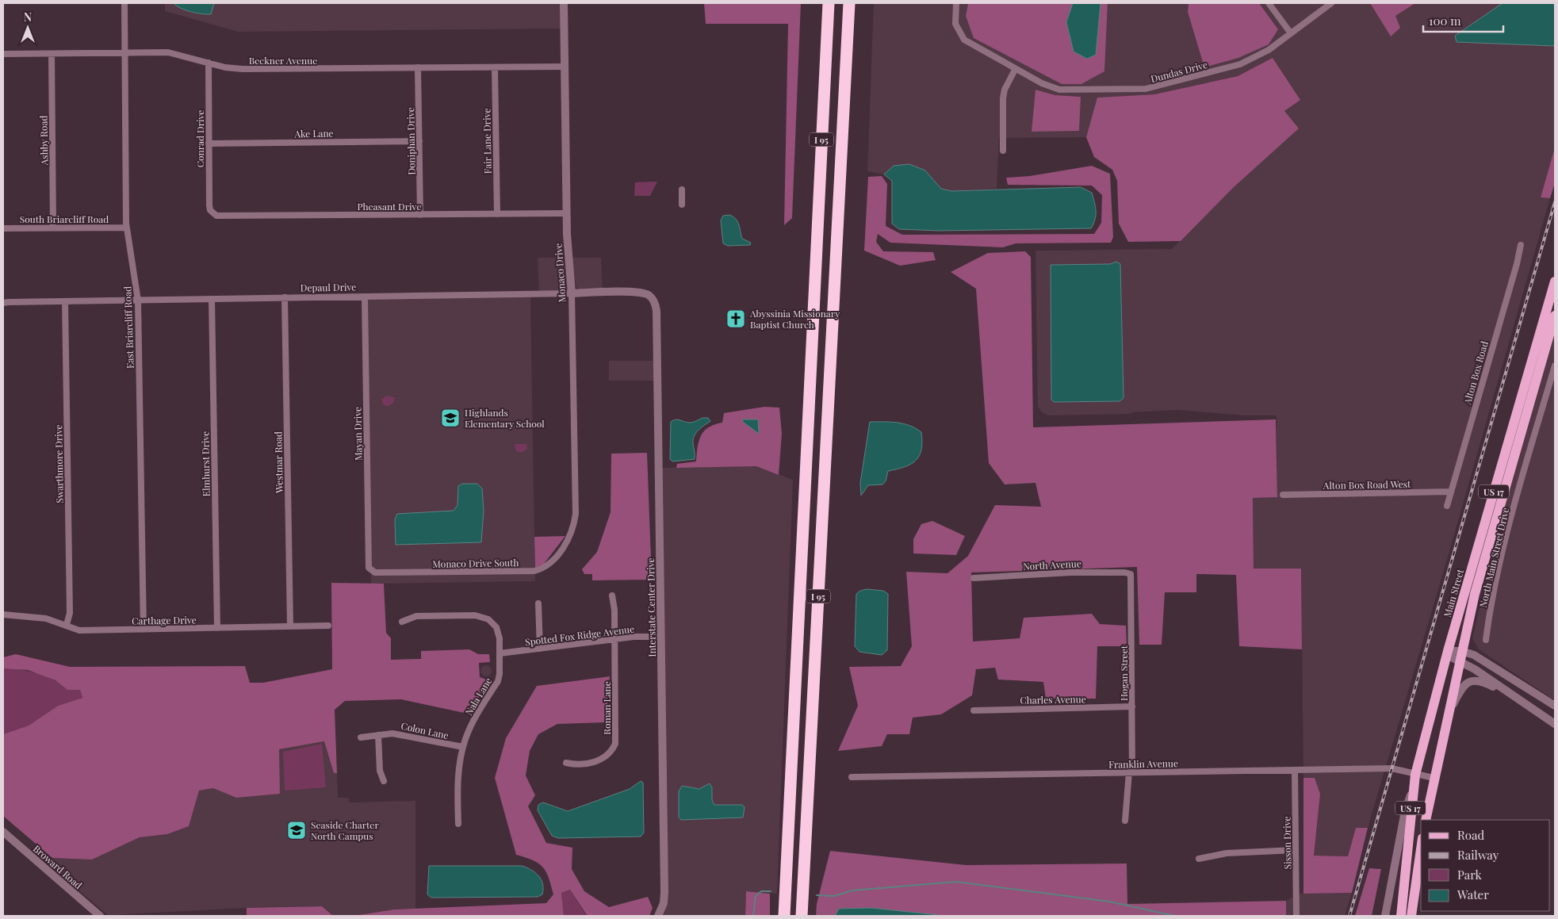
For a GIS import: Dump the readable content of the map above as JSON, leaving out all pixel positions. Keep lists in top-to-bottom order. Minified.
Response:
{"streets":{"highway":["I 95"],"main road":["US 17","Main Street"],"street":["Beckner Avenue","Dundas Drive","Ake Lane","Conrad Drive","Ashby Road","Doniphan Drive","Fair Lane Drive","Pheasant Drive","South Briarcliff Road","Monaco Drive","Depaul Drive","East Briarcliff Road","Alton Box Road","Mayan Drive","Westmar Road","Swarthmore Drive","Elmhurst Drive","Alton Box Road West","North Main Street Drive","Monaco Drive South","North Avenue","Interstate Center Drive","Carthage Drive","Spotted Fox Ridge Avenue","Hogan Street","Nala Lane","Charles Avenue","Roman Lane","Colon Lane","Franklin Avenue","Sisson Drive","Broward Road"]},"crossings":[["Beckner Avenue","Conrad Drive"],["Beckner Avenue","Ashby Road"],["Beckner Avenue","Doniphan Drive"],["Beckner Avenue","Fair Lane Drive"],["Beckner Avenue","Monaco Drive"],["Beckner Avenue","East Briarcliff Road"],["Ake Lane","Conrad Drive"],["Ake Lane","Doniphan Drive"],["Conrad Drive","Pheasant Drive"],["Ashby Road","South Briarcliff Road"],["Doniphan Drive","Pheasant Drive"],["Fair Lane Drive","Pheasant Drive"],["Pheasant Drive","Monaco Drive"],["South Briarcliff Road","East Briarcliff Road"],["Monaco Drive","Depaul Drive"],["Monaco Drive","Monaco Drive South"],["Depaul Drive","East Briarcliff Road"],["Depaul Drive","Mayan Drive"],["Depaul Drive","Westmar Road"],["Depaul Drive","Swarthmore Drive"],["Depaul Drive","Elmhurst Drive"],["Depaul Drive","Interstate Center Drive"],["East Briarcliff Road","Carthage Drive"],["Alton Box Road","Alton Box Road West"],["Mayan Drive","Monaco Drive South"],["Westmar Road","Carthage Drive"],["Swarthmore Drive","Carthage Drive"],["Elmhurst Drive","Carthage Drive"],["US 17","Franklin Avenue"],["North Avenue","Hogan Street"],["Main Street","Franklin Avenue"],["Interstate Center Drive","Spotted Fox Ridge Avenue"],["Spotted Fox Ridge Avenue","Nala Lane"],["Spotted Fox Ridge Avenue","Roman Lane"],["Hogan Street","Charles Avenue"],["Hogan Street","Franklin Avenue"],["Nala Lane","Colon Lane"],["Franklin Avenue","Sisson Drive"]],"places":{"church":["Abyssinia Missionary Baptist Church"],"school or university":["Highlands Elementary School","Seaside Charter North Campus"]},"legend":["Road","Railway","Park","Water"],"scale_bar":"100 m","north":"top"}
